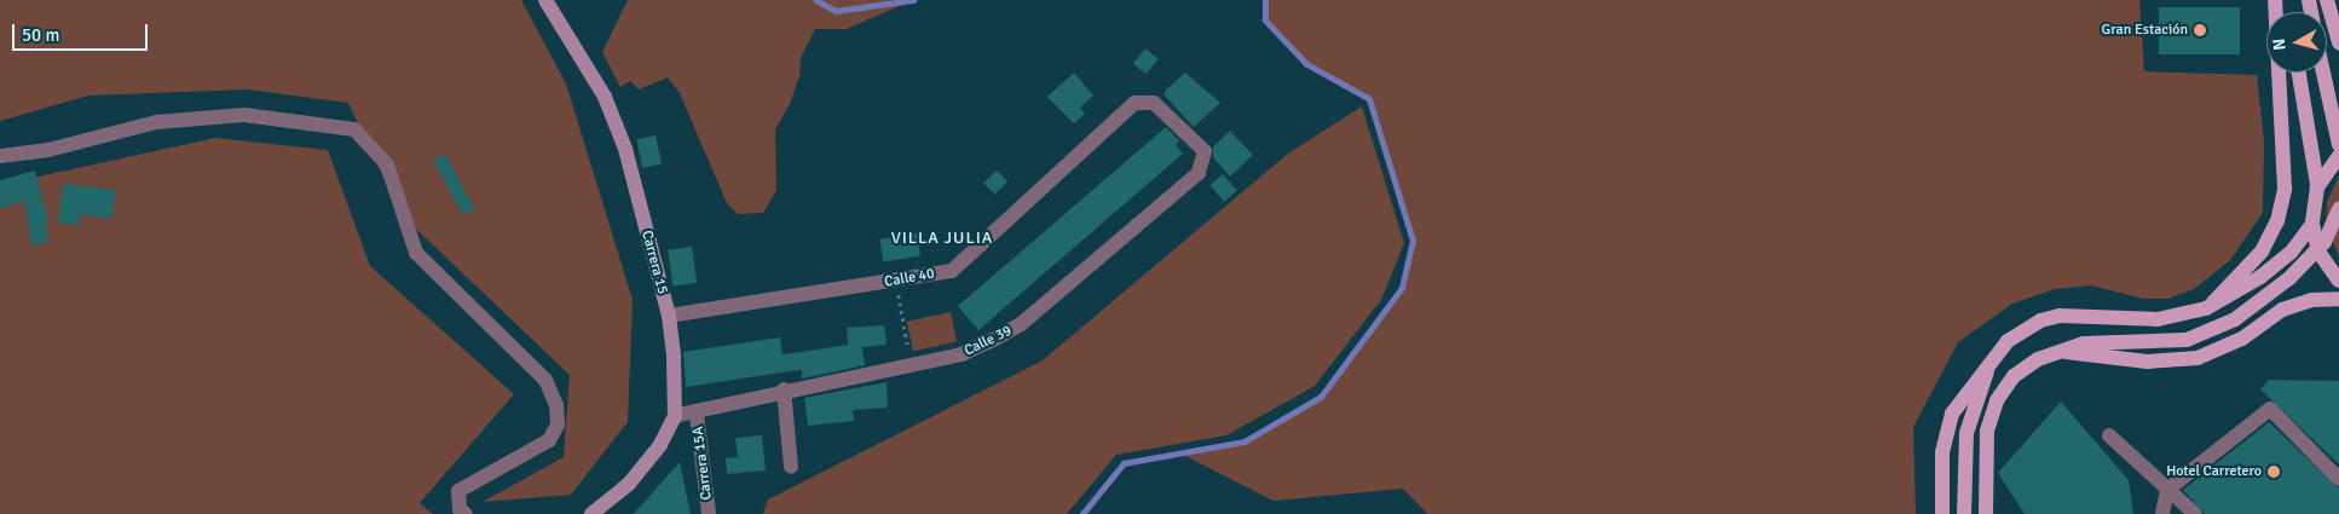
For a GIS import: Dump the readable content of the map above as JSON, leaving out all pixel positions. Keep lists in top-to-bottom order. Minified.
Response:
{"streets":{"main road":["Carrera 15"],"street":["Calle 40","Calle 39","Carrera 15A"]},"crossings":[["Carrera 15","Calle 40"],["Carrera 15","Calle 39"],["Calle 40","Calle 39"],["Calle 39","Carrera 15A"]],"districts":["VILLA JULIA"],"places":["Gran Estación","Hotel Carretero"],"scale_bar":"50 m","north":"left"}
